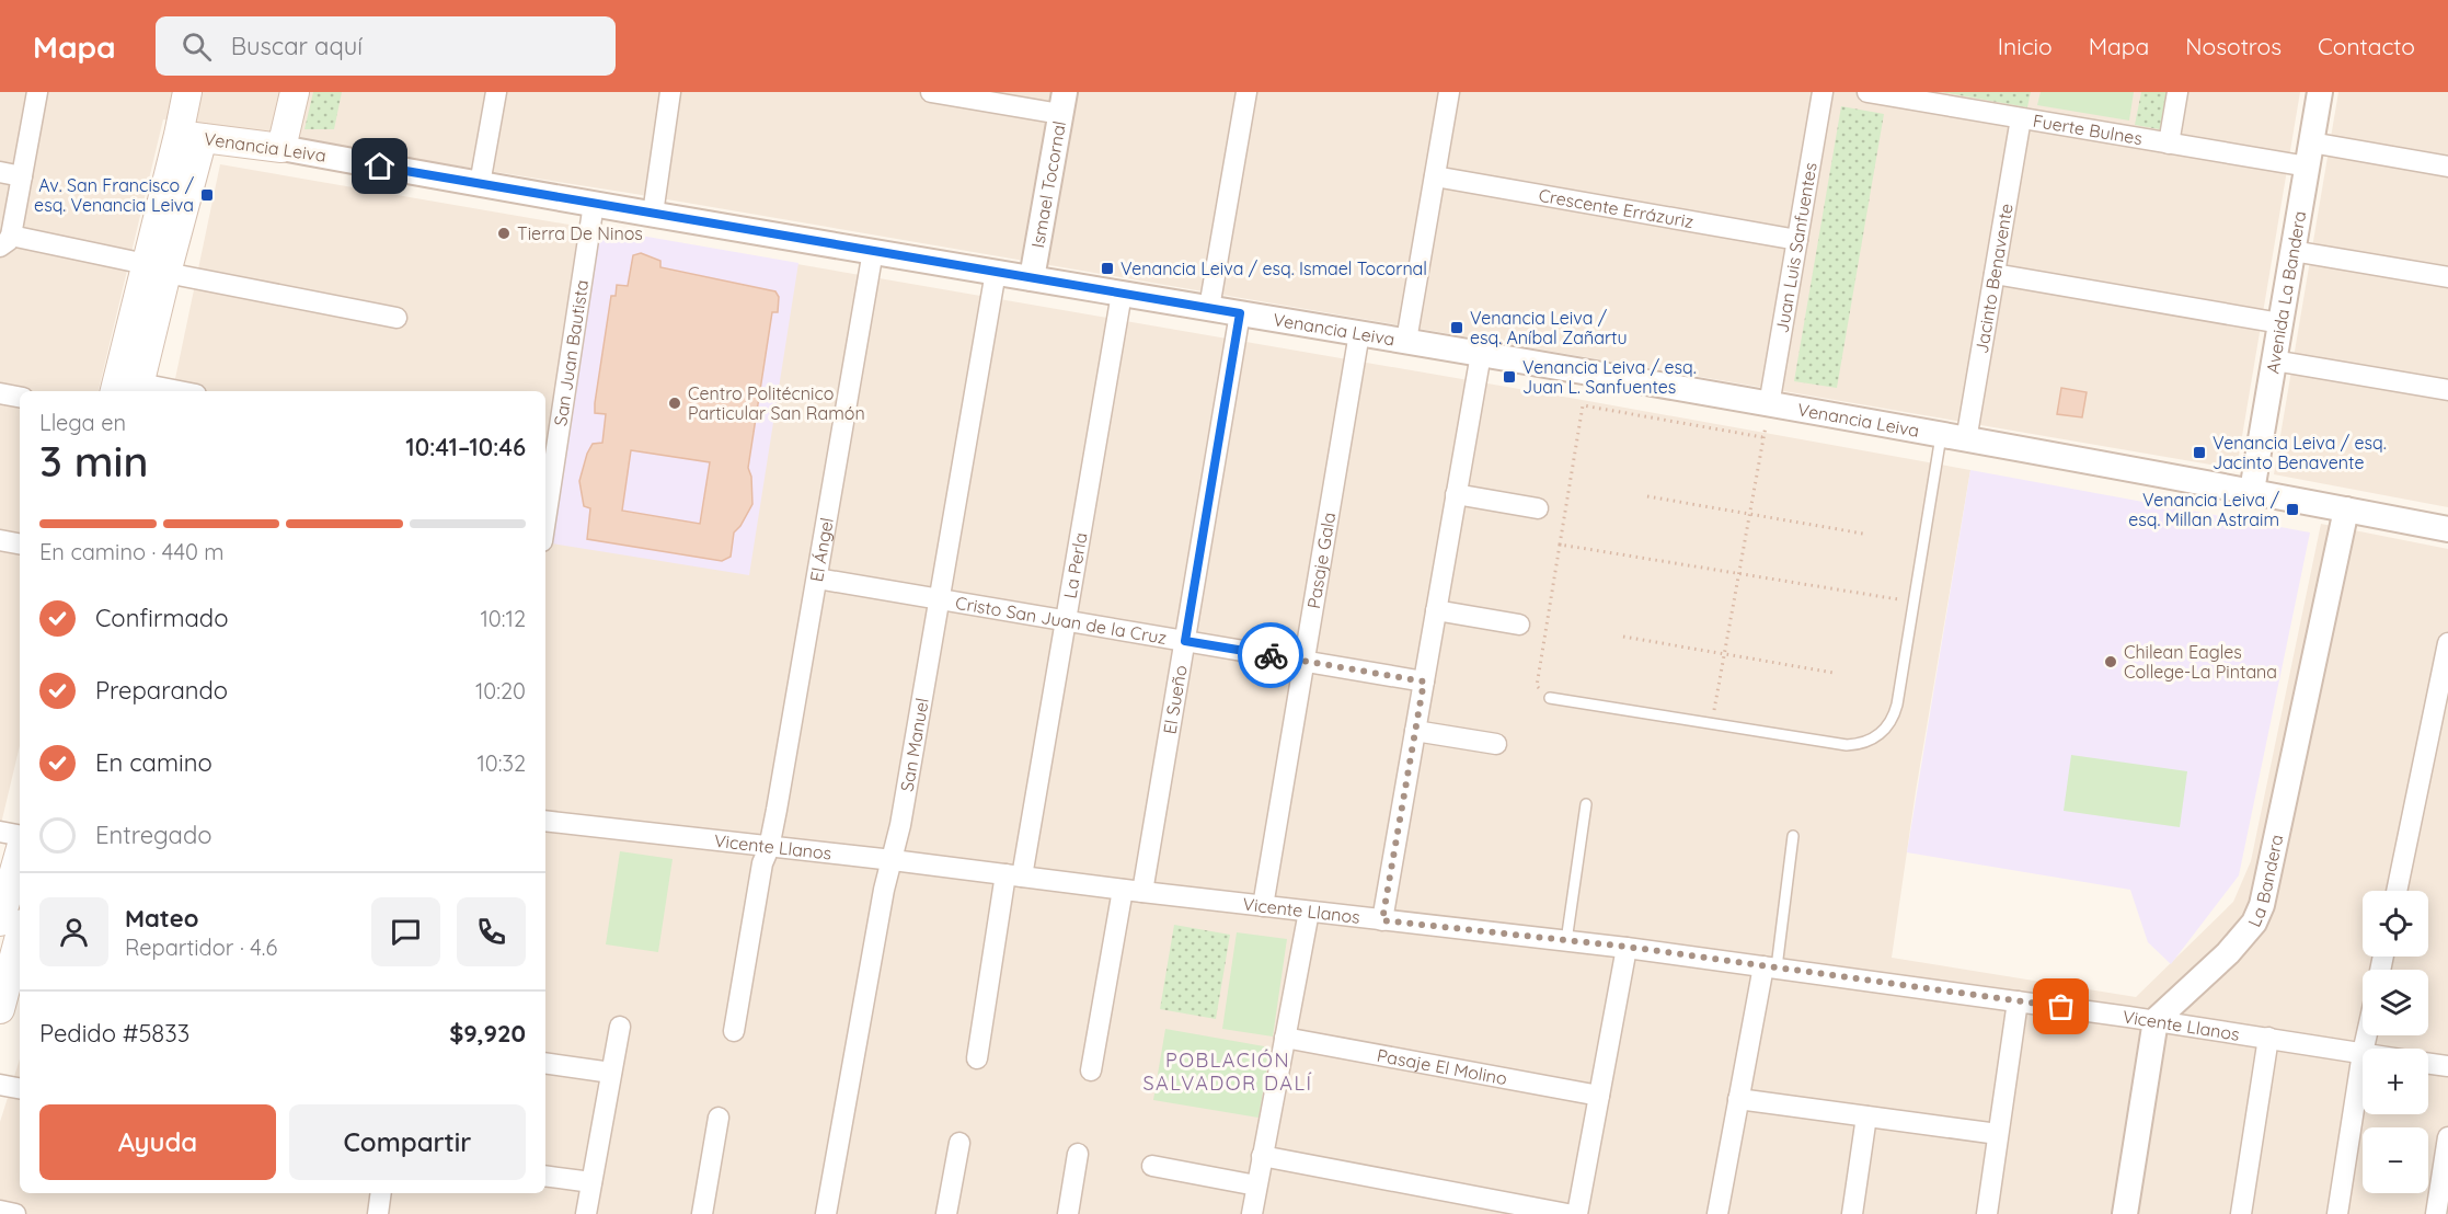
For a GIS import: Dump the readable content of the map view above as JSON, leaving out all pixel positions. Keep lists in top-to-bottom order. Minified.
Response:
{"streets":{"main road":["Venancia Leiva"],"street":["Fuerte Bulnes","Ismael Tocornal","Crescente Errázuriz","Juan Luis Sanfuentes","Jacinto Benavente","Avenida La Bandera","San Juan Bautista","El Ángel","Pasaje Gala","La Perla","Cristo San Juan de la Cruz","El Sueño","San Manuel","Vicente Llanos","La Bandera","Pasaje El Molino"]},"crossings":[["Fuerte Bulnes","Jacinto Benavente"],["Fuerte Bulnes","Avenida La Bandera"],["Venancia Leiva","Ismael Tocornal"],["Venancia Leiva","Juan Luis Sanfuentes"],["Venancia Leiva","Jacinto Benavente"],["Venancia Leiva","Avenida La Bandera"],["Venancia Leiva","San Juan Bautista"],["Venancia Leiva","El Ángel"],["Venancia Leiva","Pasaje Gala"],["Venancia Leiva","La Perla"],["Venancia Leiva","El Sueño"],["Venancia Leiva","San Manuel"],["Venancia Leiva","La Bandera"],["Crescente Errázuriz","Juan Luis Sanfuentes"],["El Ángel","Cristo San Juan de la Cruz"],["El Ángel","Vicente Llanos"],["Pasaje Gala","Cristo San Juan de la Cruz"],["Pasaje Gala","Vicente Llanos"],["La Perla","Cristo San Juan de la Cruz"],["La Perla","Vicente Llanos"],["Cristo San Juan de la Cruz","El Sueño"],["Cristo San Juan de la Cruz","San Manuel"],["El Sueño","Vicente Llanos"],["San Manuel","Vicente Llanos"],["Vicente Llanos","La Bandera"]],"districts":["POBLACIÓN SALVADOR DALÍ"],"places":{"transit":["Av. San Francisco / esq. Venancia Leiva","Venancia Leiva / esq. Ismael Tocornal","Venancia Leiva / esq. Aníbal Zañartu","Venancia Leiva / esq. Juan L. Sanfuentes","Venancia Leiva / esq. Jacinto Benavente","Venancia Leiva / esq. Millan Astraim"],"other":["Tierra De Ninos","Centro Politécnico Particular San Ramón","Chilean Eagles College-La Pintana"]},"page":{"header":"Mapa","search":"Buscar aquí","nav":["Inicio","Mapa","Nosotros","Contacto"],"heading":["3 min","Llega en","10:41–10:46"],"panel":["Mateo","Repartidor · 4.6","Pedido #5833","$9,920"],"bar":"En camino · 440 m","list":[["Confirmado","10:12"],["Preparando","10:20"],["En camino","10:32"],"Entregado"],"map_buttons":["+","−"],"buttons":["Ayuda","Compartir"]}}
